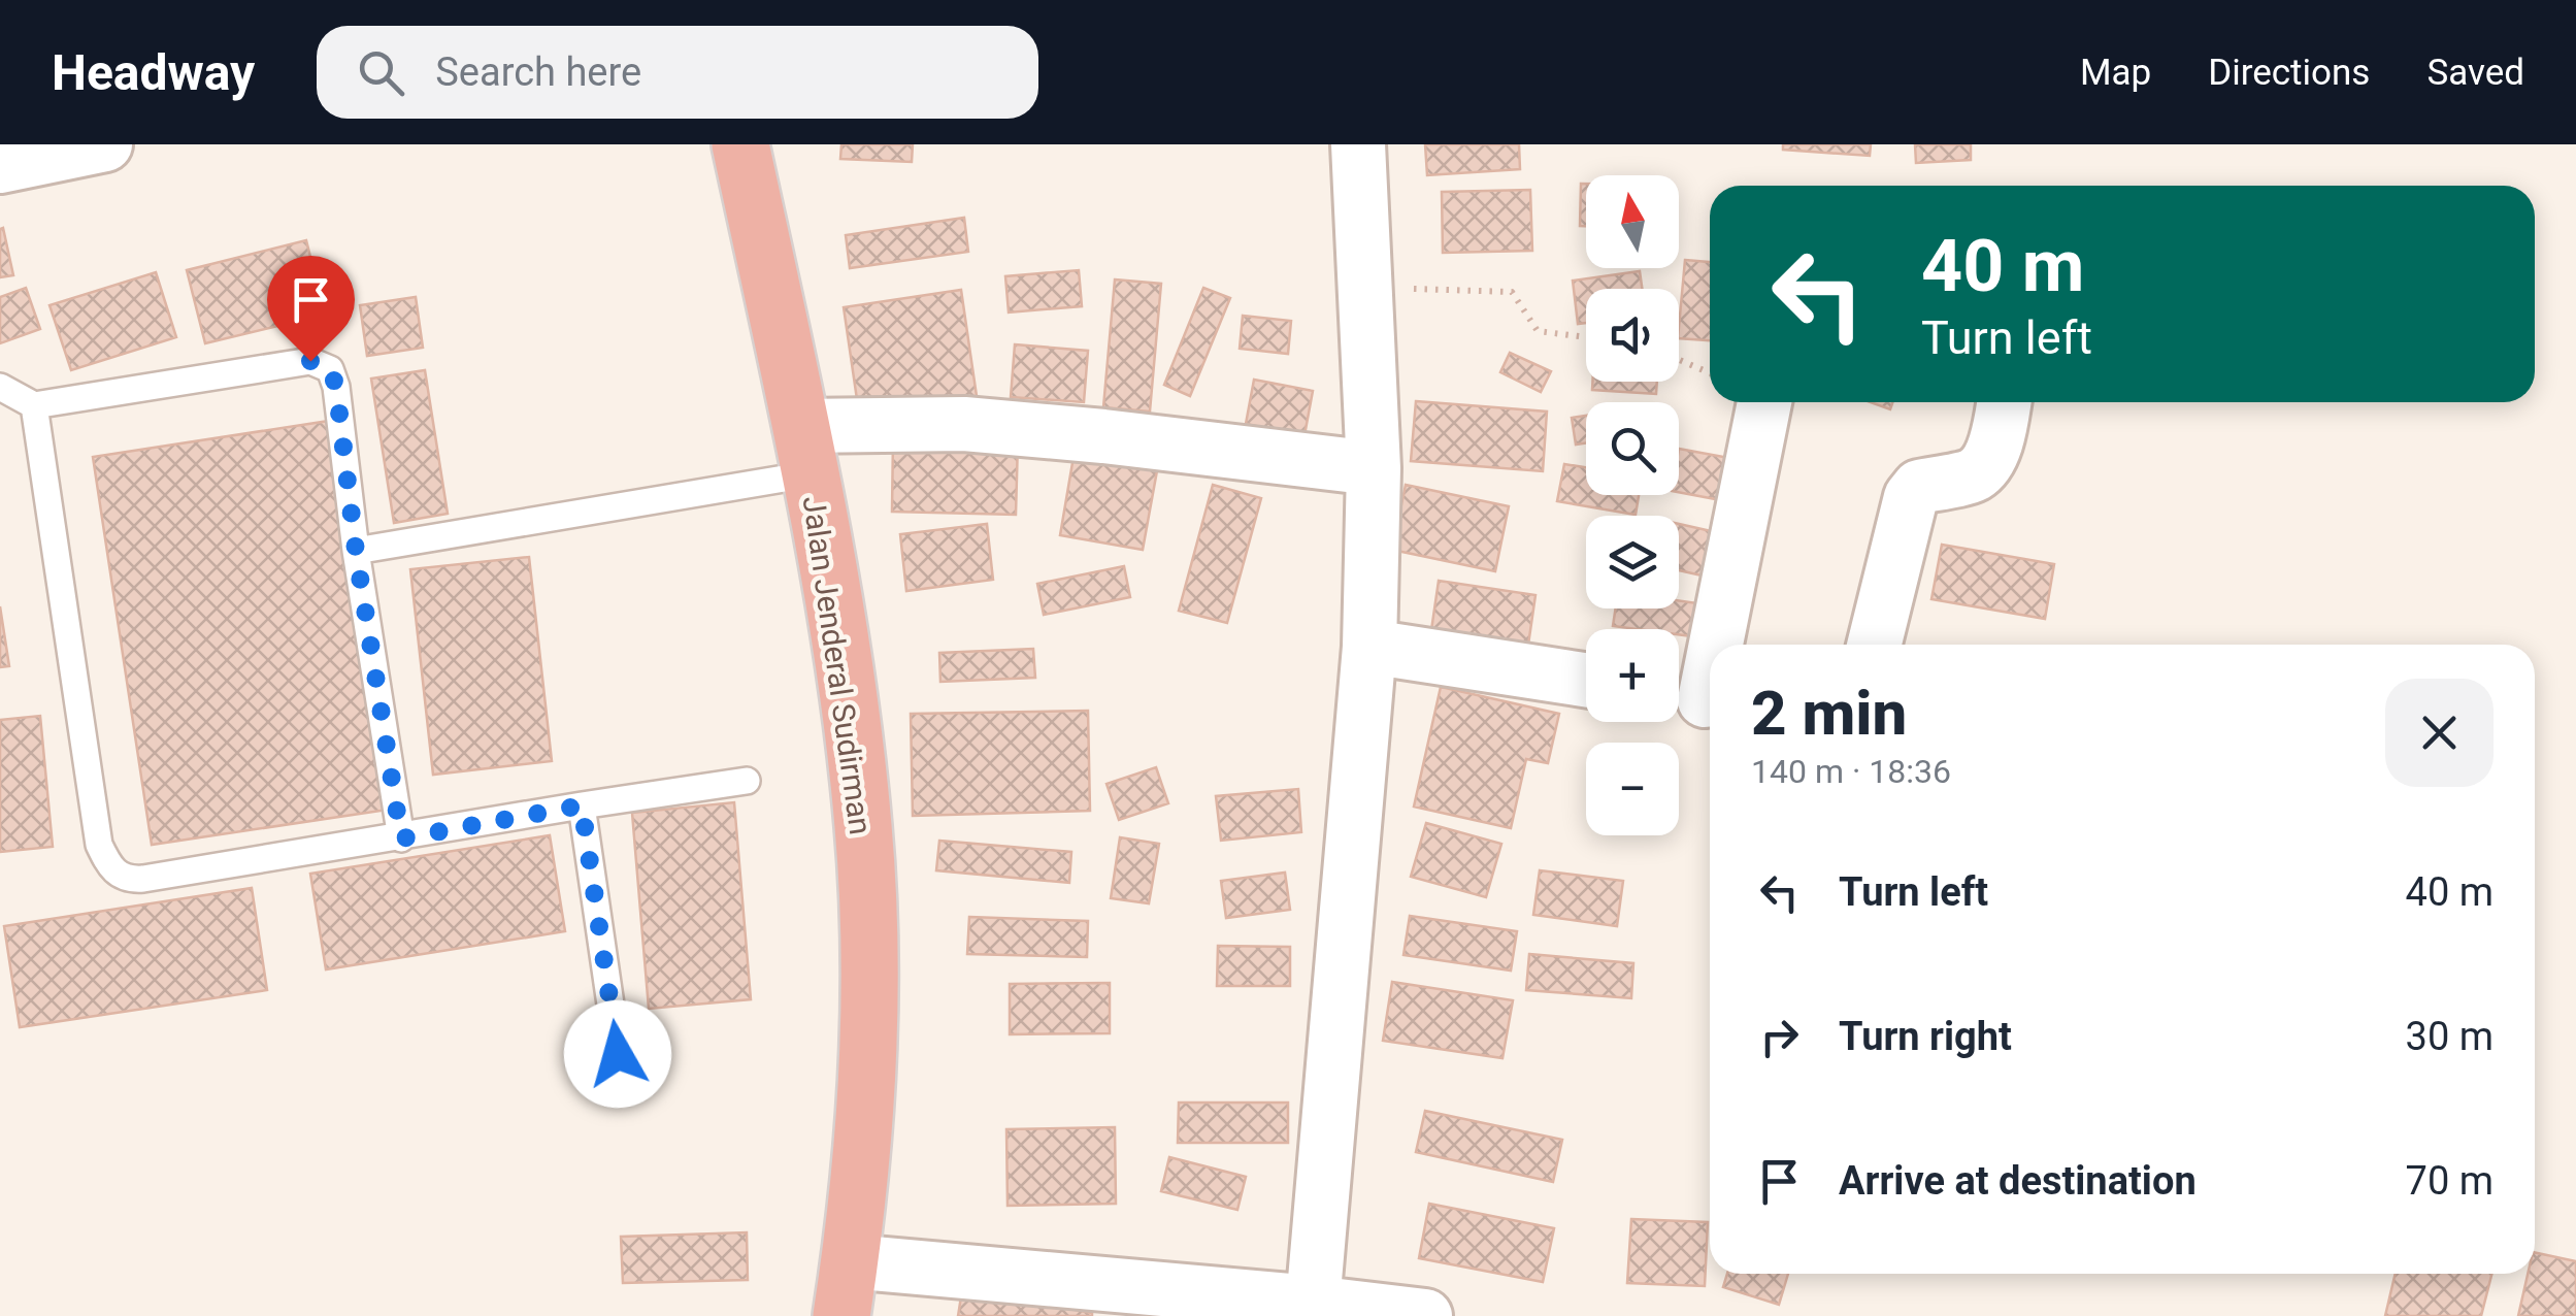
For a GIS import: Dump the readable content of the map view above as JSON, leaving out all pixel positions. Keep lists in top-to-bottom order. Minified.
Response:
{"streets":{"highway":["Jalan Jenderal Sudirman"]},"north":"top","page":{"header":"Headway","search":"Search here","nav":["Map","Directions","Saved"],"map_buttons":["+","−"],"turn":["40 m","Turn left"],"heading":["2 min","140 m · 18:36"],"list":[{"name":"Turn left","value":"40 m"},{"name":"Turn right","value":"30 m"},{"name":"Arrive at destination","value":"70 m"}]}}
